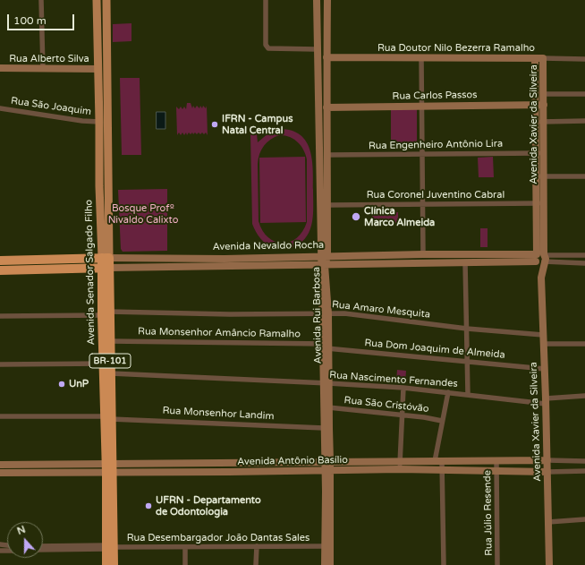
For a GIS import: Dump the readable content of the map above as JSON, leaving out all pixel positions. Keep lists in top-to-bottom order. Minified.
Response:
{"streets":{"highway":["Avenida Nevaldo Rocha","Avenida Senador Salgado Filho","BR-101"],"main road":["Rua Doutor Nilo Bezerra Ramalho","Rua Alberto Silva","Rua Carlos Passos","Avenida Xavier da Silveira","Avenida Rui Barbosa","Avenida Antônio Basílio"],"street":["Rua São Joaquim","Rua Engenheiro Antônio Lira","Rua Coronel Juventino Cabral","Rua Amaro Mesquita","Rua Monsenhor Amâncio Ramalho","Rua Dom Joaquim de Almeida","Rua Nascimento Fernandes","Rua São Cristóvão","Rua Monsenhor Landim","Rua Júlio Resende","Rua Desembargador João Dantas Sales"]},"crossings":[["Rua Doutor Nilo Bezerra Ramalho","Avenida Xavier da Silveira"],["Rua Doutor Nilo Bezerra Ramalho","Avenida Rui Barbosa"],["Rua Alberto Silva","Avenida Senador Salgado Filho"],["Rua Carlos Passos","Avenida Xavier da Silveira"],["Rua Carlos Passos","Avenida Rui Barbosa"],["Rua São Joaquim","Avenida Senador Salgado Filho"],["Avenida Xavier da Silveira","Rua Engenheiro Antônio Lira"],["Avenida Xavier da Silveira","Rua Coronel Juventino Cabral"],["Avenida Xavier da Silveira","Avenida Nevaldo Rocha"],["Avenida Xavier da Silveira","Rua Amaro Mesquita"],["Avenida Xavier da Silveira","Rua Dom Joaquim de Almeida"],["Avenida Xavier da Silveira","Rua Nascimento Fernandes"],["Avenida Xavier da Silveira","Avenida Antônio Basílio"],["Rua Engenheiro Antônio Lira","Avenida Rui Barbosa"],["Rua Coronel Juventino Cabral","Avenida Rui Barbosa"],["Avenida Nevaldo Rocha","Avenida Senador Salgado Filho"],["Avenida Nevaldo Rocha","Avenida Rui Barbosa"],["Avenida Senador Salgado Filho","Rua Amaro Mesquita"],["Avenida Senador Salgado Filho","Rua Monsenhor Amâncio Ramalho"],["Avenida Senador Salgado Filho","Rua Nascimento Fernandes"],["Avenida Senador Salgado Filho","Rua Monsenhor Landim"],["Avenida Senador Salgado Filho","Avenida Antônio Basílio"],["Avenida Senador Salgado Filho","Rua Desembargador João Dantas Sales"],["Rua Amaro Mesquita","Avenida Rui Barbosa"],["Avenida Rui Barbosa","Rua Monsenhor Amâncio Ramalho"],["Avenida Rui Barbosa","Rua Dom Joaquim de Almeida"],["Avenida Rui Barbosa","Rua Nascimento Fernandes"],["Avenida Rui Barbosa","Rua São Cristóvão"],["Avenida Rui Barbosa","Rua Monsenhor Landim"],["Avenida Rui Barbosa","Avenida Antônio Basílio"],["Avenida Rui Barbosa","Rua Desembargador João Dantas Sales"],["Rua Monsenhor Amâncio Ramalho","Rua Dom Joaquim de Almeida"],["Avenida Antônio Basílio","Rua Júlio Resende"]],"parks":["Bosque Profº Nivaldo Calixto"],"places":["IFRN - Campus Natal Central","Clínica Marco Almeida","UnP","UFRN - Departamento de Odontologia"],"scale_bar":"100 m","north":"top"}
